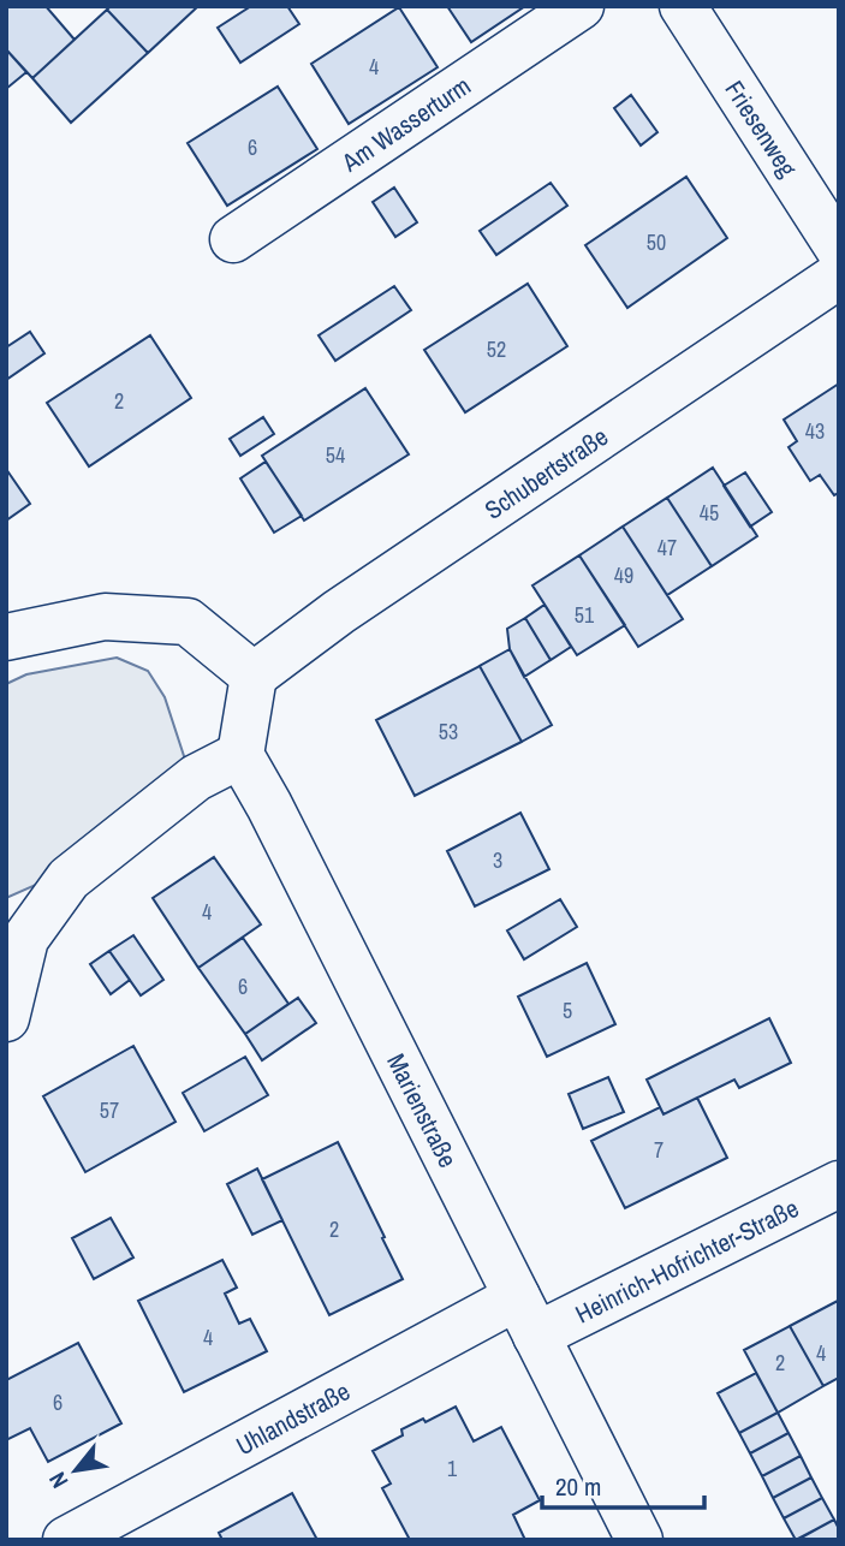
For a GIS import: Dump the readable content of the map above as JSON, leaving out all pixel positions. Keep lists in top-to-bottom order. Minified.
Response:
{"streets":{"street":["Am Wasserturm","Friesenweg","Schubertstraße","Marienstraße","Heinrich-Hofrichter-Straße","Uhlandstraße"]},"crossings":[["Marienstraße","Heinrich-Hofrichter-Straße"],["Marienstraße","Uhlandstraße"],["Heinrich-Hofrichter-Straße","Uhlandstraße"]],"house_numbers":["4","6","50","52","2","43","54","45","47","49","51","53","3","4","6","5","57","7","2","4","4","2","6","1"],"scale_bar":"20 m","north":"bottom left"}
